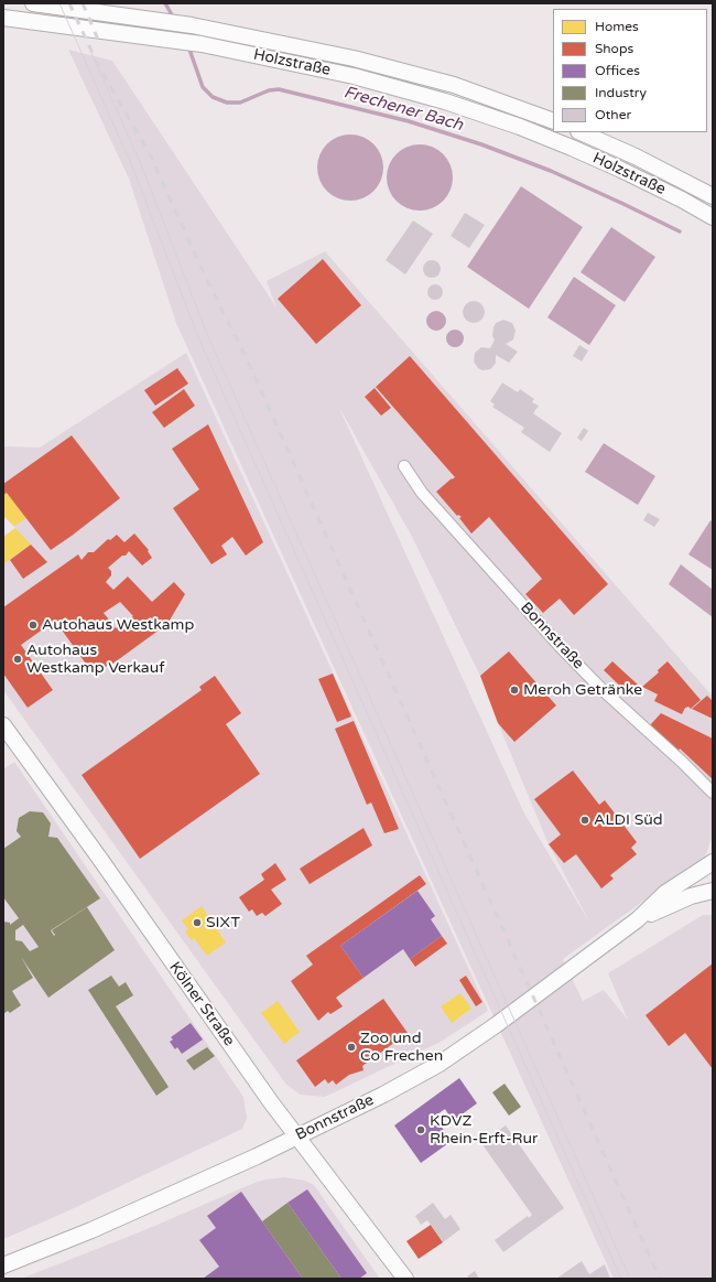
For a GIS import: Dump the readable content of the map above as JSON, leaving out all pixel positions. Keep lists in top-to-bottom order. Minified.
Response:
{"streets":{"main road":["Holzstraße","Bonnstraße","Kölner Straße"]},"crossings":[["Bonnstraße","Kölner Straße"]],"water":["Frechener Bach"],"places":["Autohaus Westkamp","Autohaus Westkamp Verkauf","Meroh Getränke","ALDI Süd","SIXT","Zoo und Co Frechen","KDVZ Rhein-Erft-Rur"],"legend":["Homes","Shops","Offices","Industry","Other"]}
